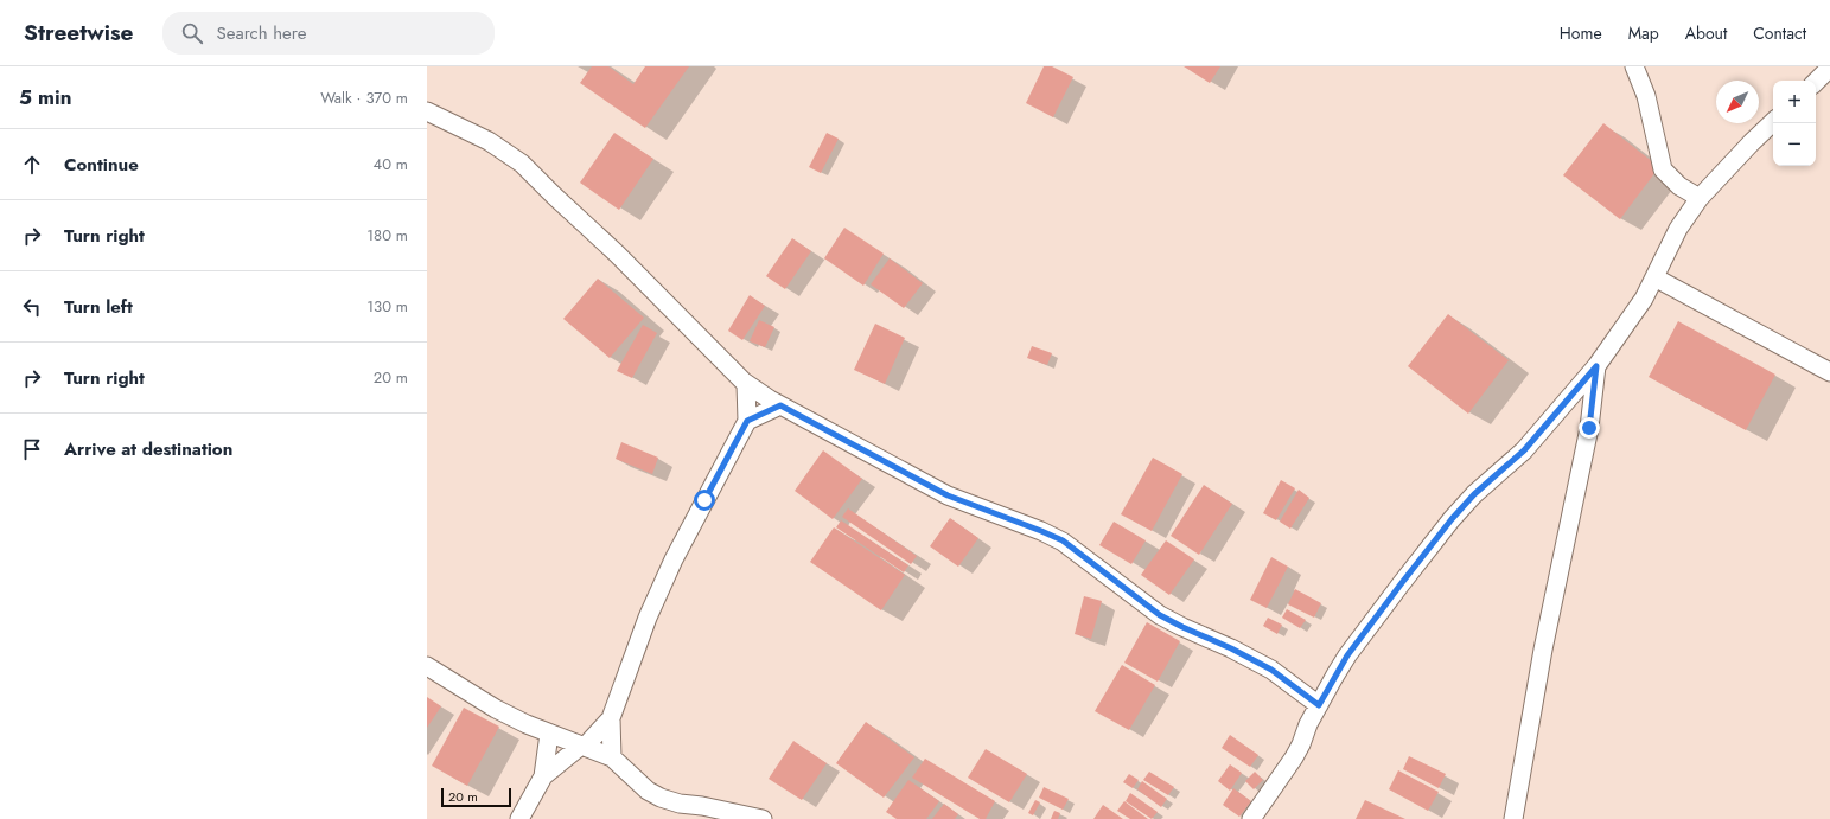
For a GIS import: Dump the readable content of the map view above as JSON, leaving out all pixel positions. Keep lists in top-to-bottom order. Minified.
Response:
{"scale_bar":"20 m","north":"bottom left","page":{"header":"Streetwise","search":"Search here","nav":["Home","Map","About","Contact"],"heading":["5 min","Walk · 370 m"],"map_buttons":["+","−"],"list":[["Continue","40 m"],["Turn right","180 m"],["Turn left","130 m"],["Turn right","20 m"],"Arrive at destination"],"scale":"20 m"}}
